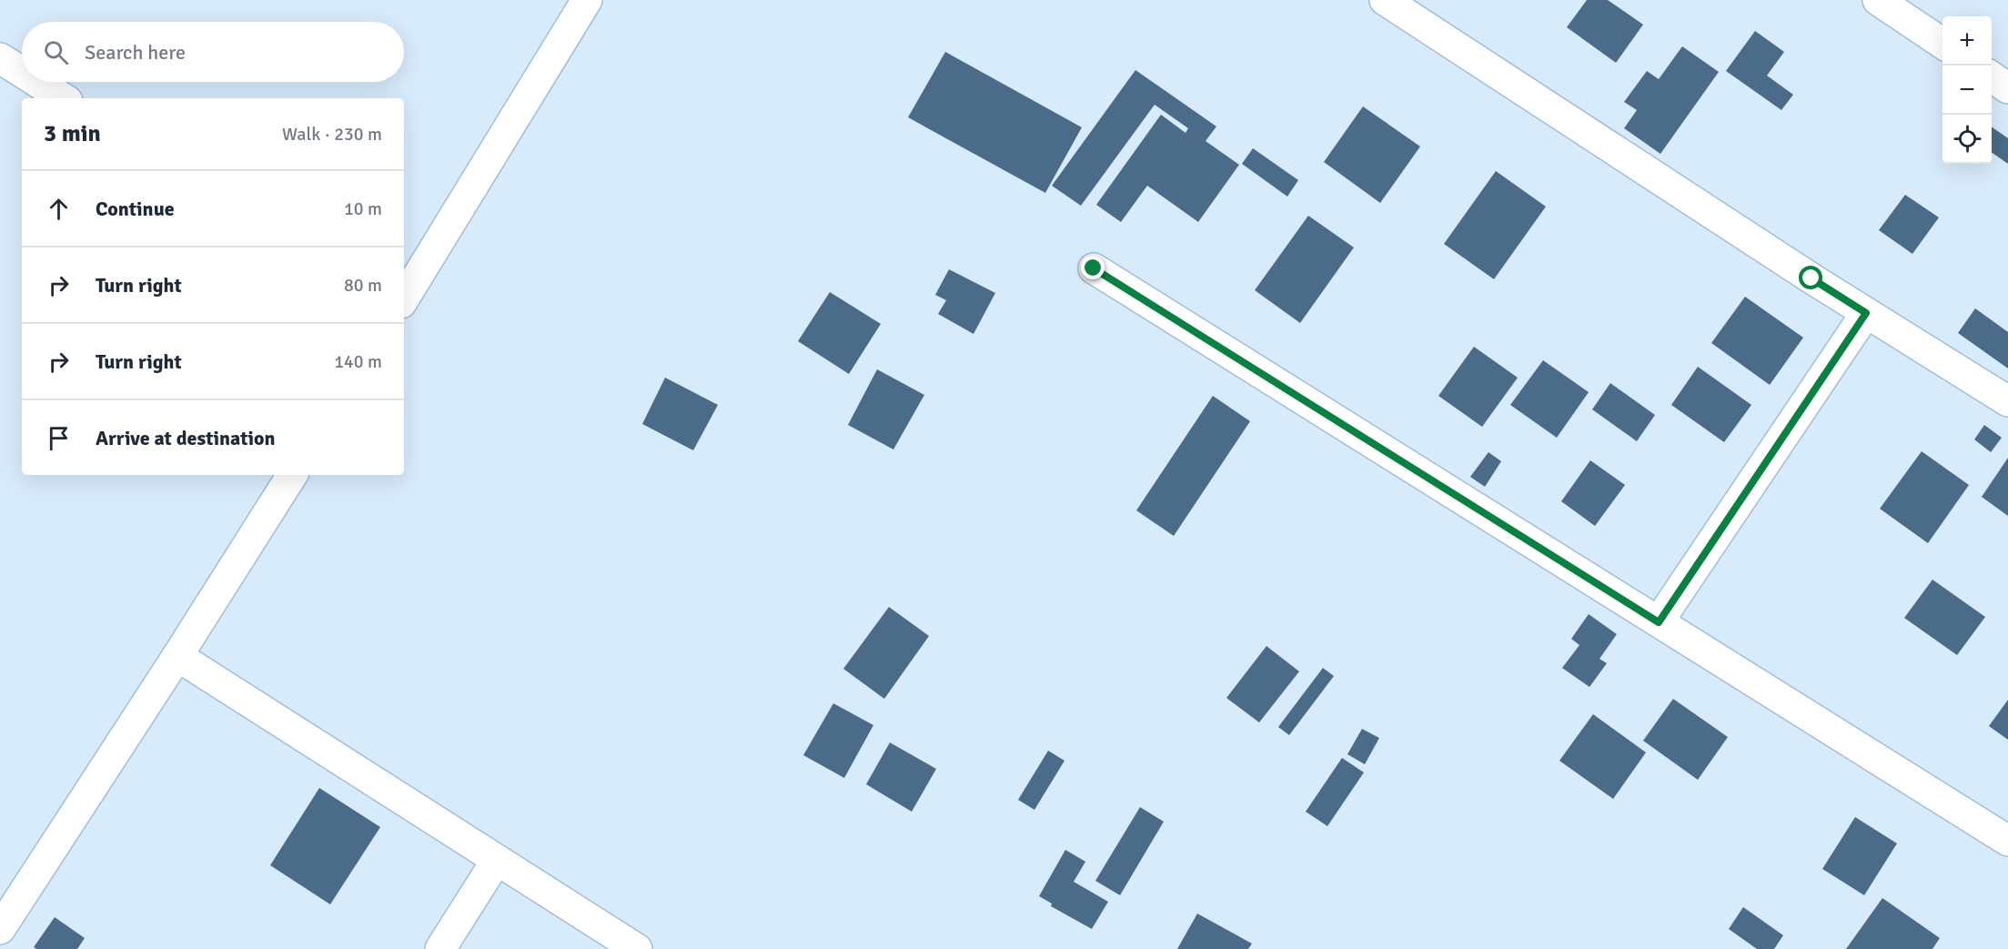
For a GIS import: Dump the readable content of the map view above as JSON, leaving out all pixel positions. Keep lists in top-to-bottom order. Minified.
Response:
{"page":{"map_buttons":["+","−"],"search":"Search here","heading":["3 min","Walk · 230 m"],"list":[["Continue","10 m"],["Turn right","80 m"],["Turn right","140 m"],"Arrive at destination"]}}
